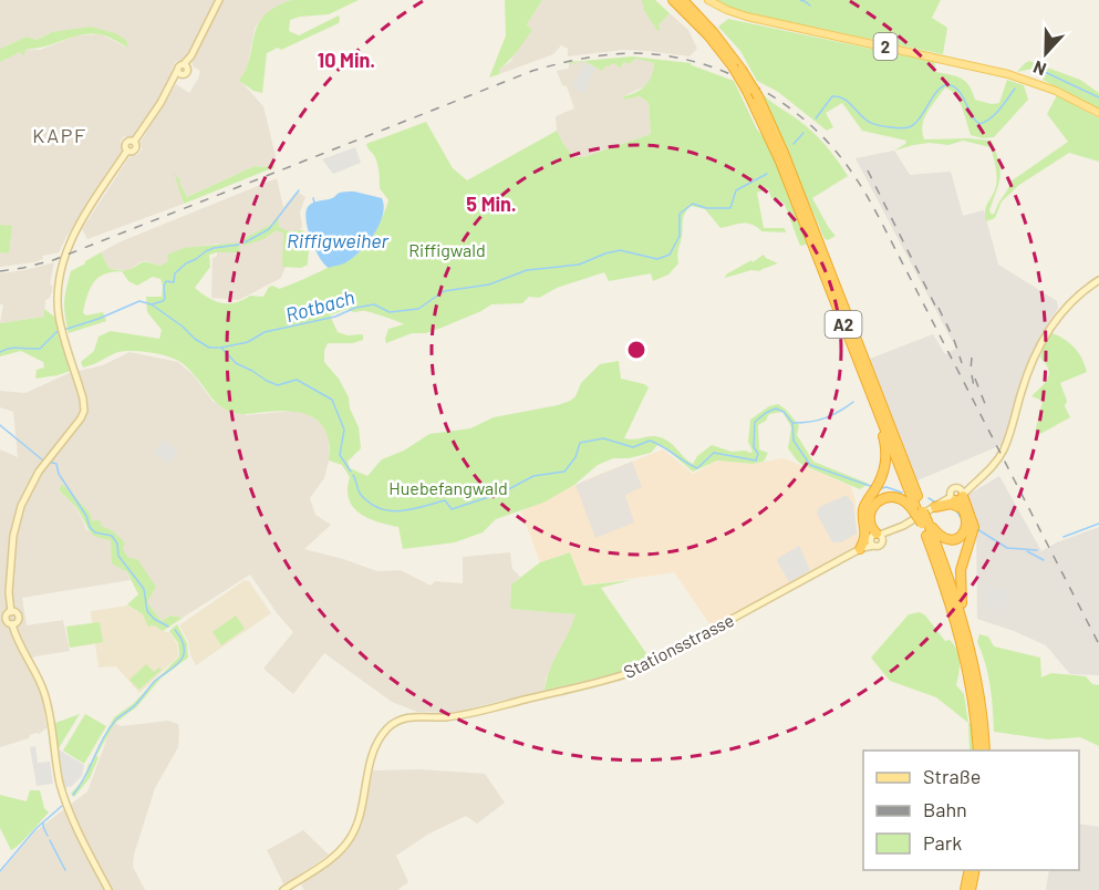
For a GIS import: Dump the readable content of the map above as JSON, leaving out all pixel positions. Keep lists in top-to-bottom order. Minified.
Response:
{"streets":{"highway":["A2"],"main road":["2","Stationsstrasse"]},"districts":["KAPF"],"water":["Riffigweiher","Rotbach"],"parks":["Riffigwald","Huebefangwald"],"legend":["Straße","Bahn","Park"],"north":"bottom","rings":["10 Min.","5 Min."]}
